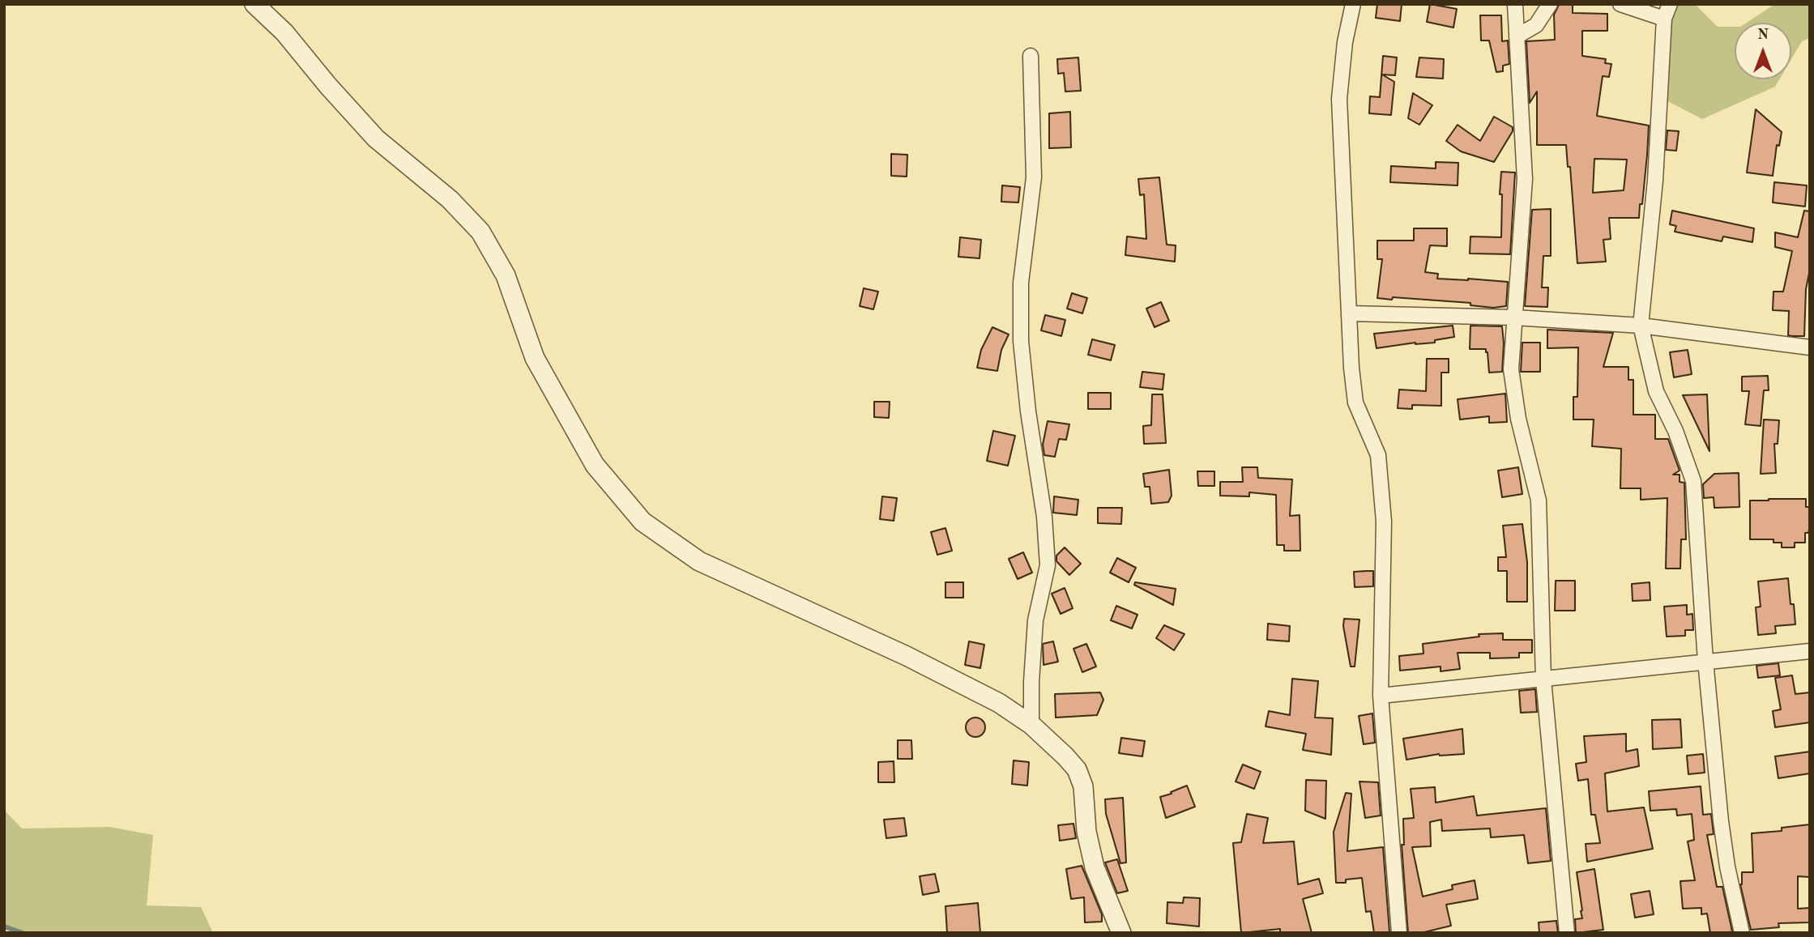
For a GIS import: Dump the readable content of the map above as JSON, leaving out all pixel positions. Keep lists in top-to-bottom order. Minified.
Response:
{"north":"top"}
